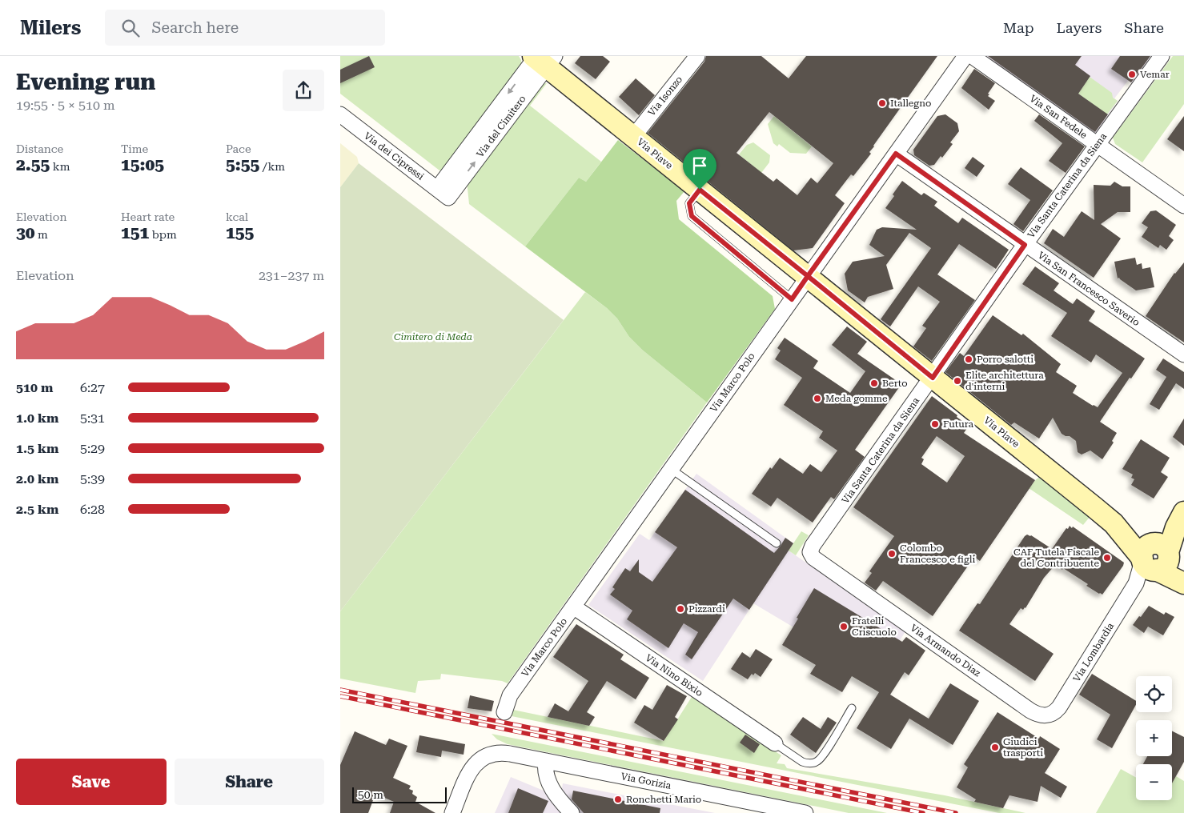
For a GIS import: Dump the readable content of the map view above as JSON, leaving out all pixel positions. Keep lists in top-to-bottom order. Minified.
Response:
{"streets":{"street":["Via Isonzo","Via San Fedele","Via del Cimitero","Via Piave","Via dei Cipressi","Via Santa Caterina da Siena","Via San Francesco Saverio","Via Marco Polo","Via Armando Diaz","Via Lombardia","Via Nino Bixio","Via Gorizia"]},"crossings":[["Via Isonzo","Via Piave"],["Via San Fedele","Via Santa Caterina da Siena"],["Via del Cimitero","Via Piave"],["Via del Cimitero","Via dei Cipressi"],["Via Piave","Via Santa Caterina da Siena"],["Via Piave","Via Marco Polo"],["Via Piave","Via Lombardia"],["Via Santa Caterina da Siena","Via San Francesco Saverio"],["Via Santa Caterina da Siena","Via Armando Diaz"],["Via San Francesco Saverio","Via Marco Polo"],["Via Marco Polo","Via Nino Bixio"],["Via Armando Diaz","Via Lombardia"]],"parks":["Cimitero di Meda"],"places":["Vemar","Itallegno","Porro salotti","Elite architettura d'interni","Berto","Meda gomme","Futura","Colombo Francesco e figli","CAF Tutela Fiscale del Contribuente","Pizzardi","Fratelli Criscuolo","Giudici trasporti","Ronchetti Mario"],"scale_bar":"50 m","page":{"header":"Milers","search":"Search here","nav":["Map","Layers","Share"],"heading":["Evening run","19:55 · 5 × 510 m"],"stats":[["Distance","2.55 km"],["Time","15:05"],["Pace","5:55 /km"],["Elevation","30 m"],["Heart rate","151 bpm"],["kcal","155"]],"chart":["Elevation","231–237 m"],"list":[{"name":"510 m","note":"6:27"},{"name":"1.0 km","note":"5:31"},{"name":"1.5 km","note":"5:29"},{"name":"2.0 km","note":"5:39"},{"name":"2.5 km","note":"6:28"}],"map_buttons":["+","−"],"buttons":["Save","Share"],"scale":"50 m"}}
